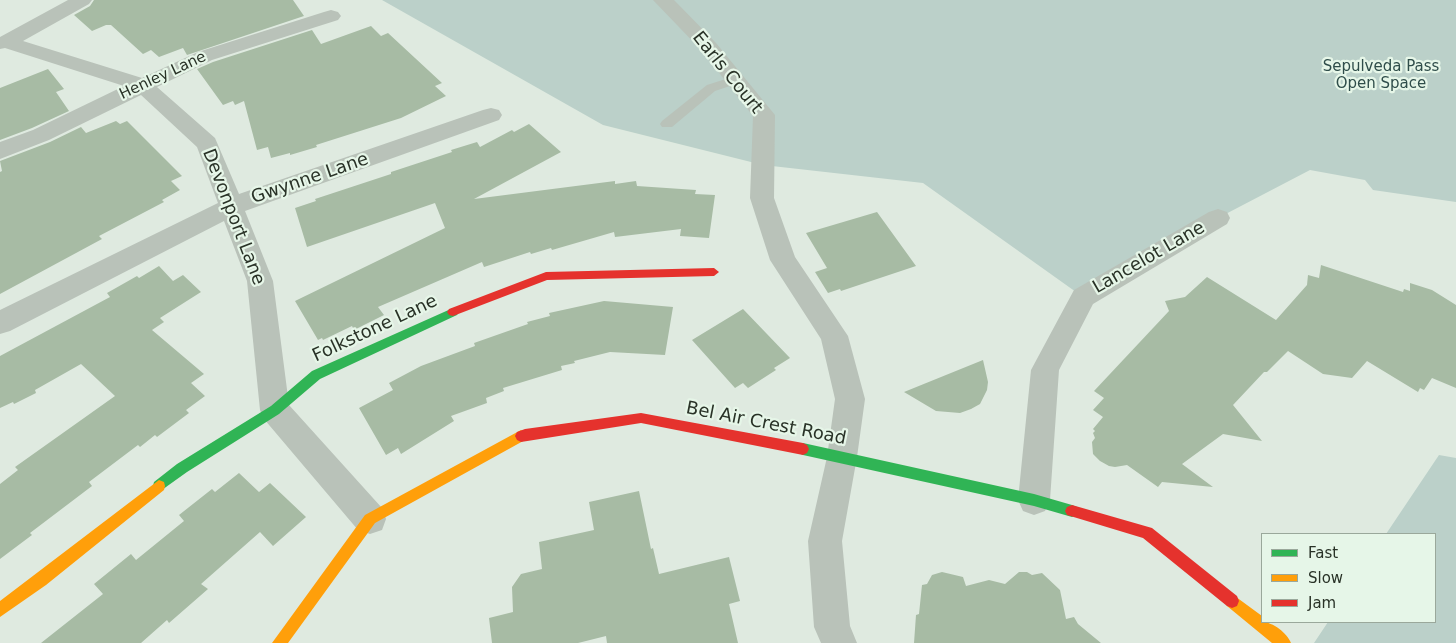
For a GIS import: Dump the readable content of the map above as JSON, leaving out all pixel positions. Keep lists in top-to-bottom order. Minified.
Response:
{"streets":{"street":["Earls Court","Henley Lane","Gwynne Lane","Devonport Lane","Lancelot Lane","Folkstone Lane","Bel Air Crest Road"]},"crossings":[["Earls Court","Bel Air Crest Road"],["Henley Lane","Devonport Lane"],["Gwynne Lane","Devonport Lane"],["Devonport Lane","Folkstone Lane"],["Lancelot Lane","Bel Air Crest Road"]],"parks":["Sepulveda Pass Open Space"],"legend":["Fast","Slow","Jam"]}
